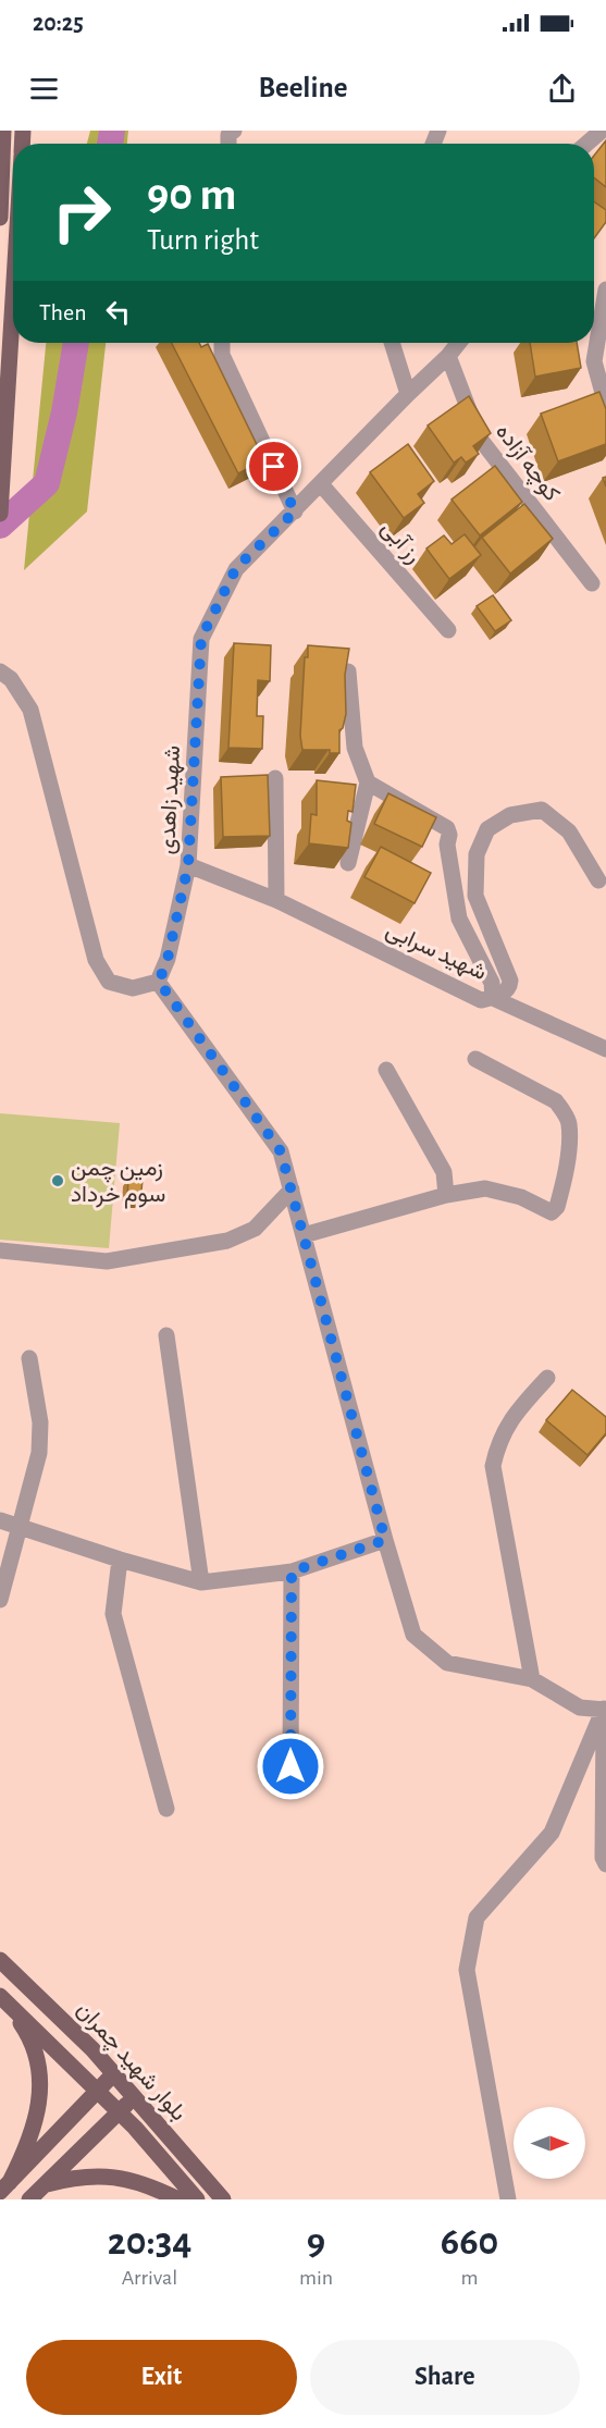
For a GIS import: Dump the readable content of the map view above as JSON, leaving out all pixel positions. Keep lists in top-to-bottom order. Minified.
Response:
{"streets":{"main road":["بلوار شهید چمران"],"street":["کوچه آزاده","رز آبی","شهید زاهدی","شهید سرابی"]},"crossings":[["کوچه آزاده","شهید زاهدی"],["رز آبی","شهید زاهدی"],["شهید زاهدی","شهید سرابی"]],"places":["زمین چمن سوم خرداد"],"north":"right","page":{"status":"20:25","header":"Beeline","turn":["90 m","Turn right"],"then":"Then","eta":["20:34","Arrival","9","min","660","m"],"buttons":["Exit","Share"]}}
